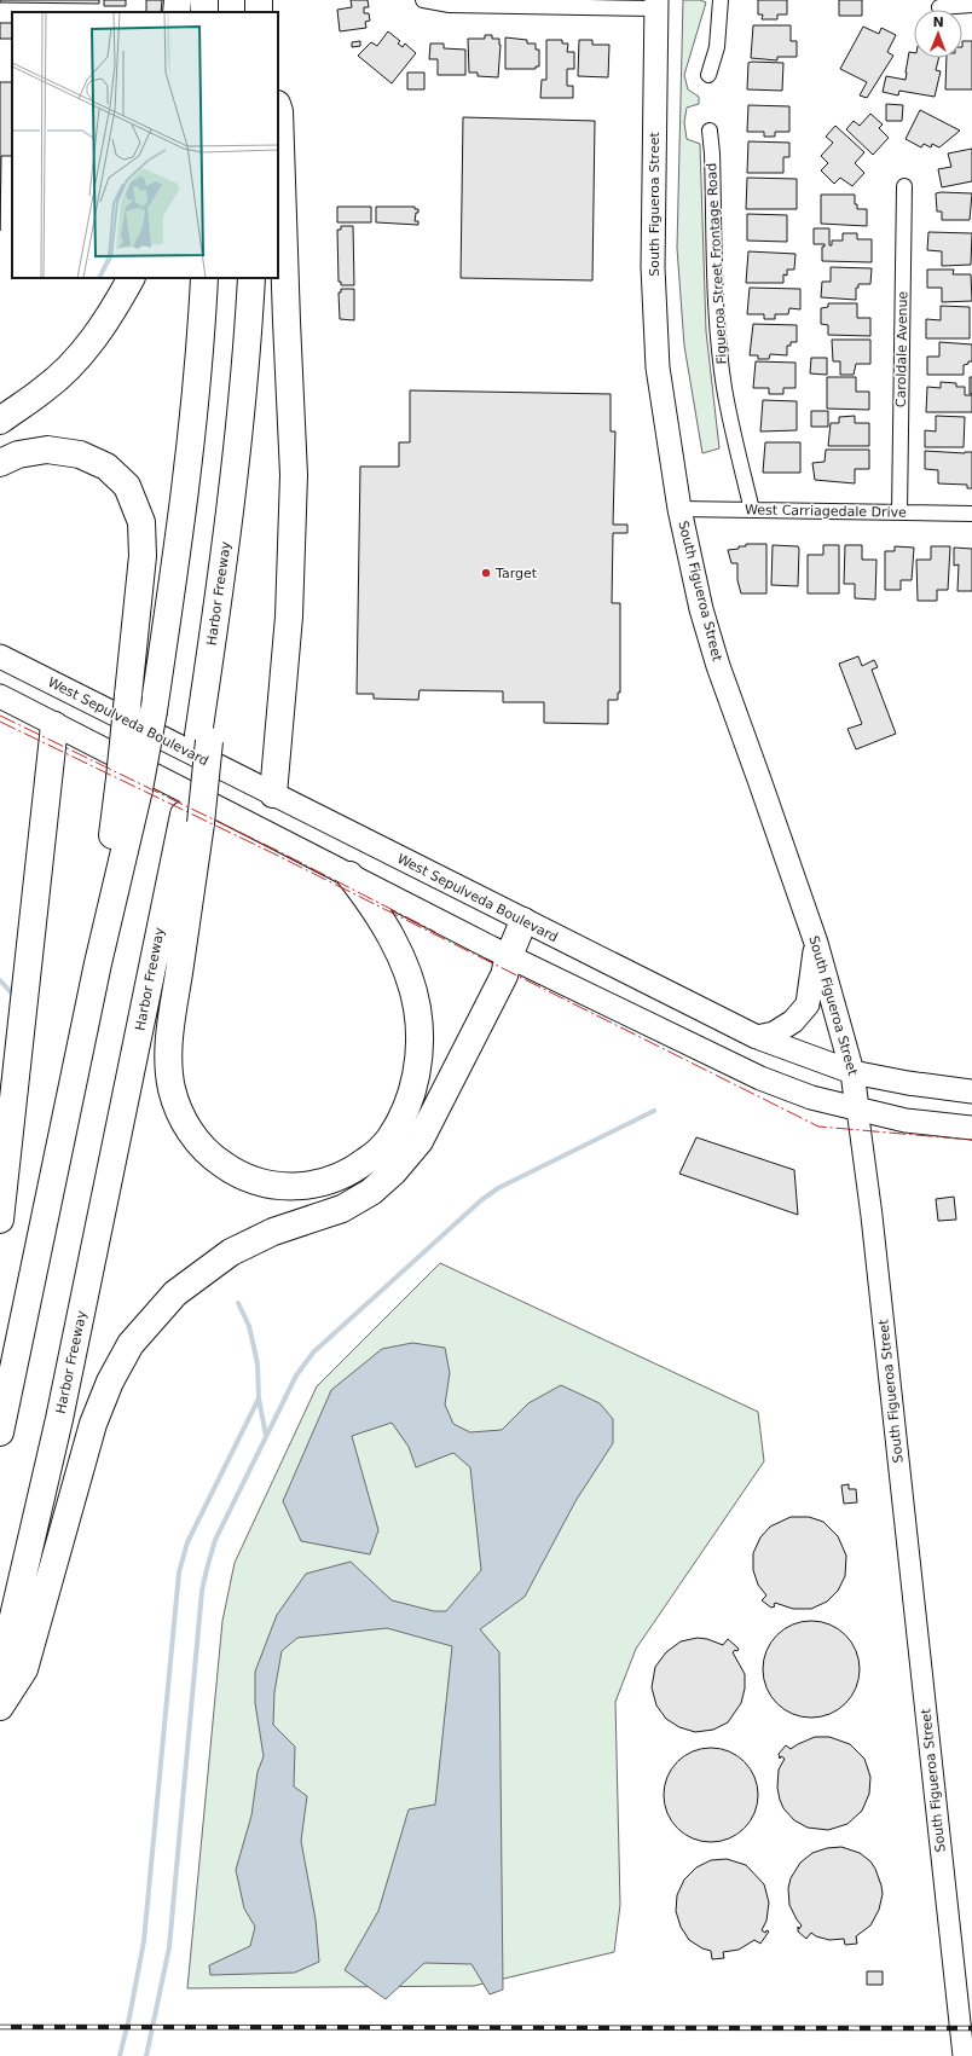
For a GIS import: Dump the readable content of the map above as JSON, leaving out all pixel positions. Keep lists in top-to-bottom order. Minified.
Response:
{"streets":{"highway":["Harbor Freeway"],"main road":["South Figueroa Street","West Sepulveda Boulevard"],"street":["Figueroa Street Frontage Road","Caroldale Avenue","West Carriagedale Drive"]},"crossings":[["South Figueroa Street","West Carriagedale Drive"],["South Figueroa Street","West Sepulveda Boulevard"],["Figueroa Street Frontage Road","West Carriagedale Drive"],["Caroldale Avenue","West Carriagedale Drive"]],"places":["Target"],"north":"top"}
